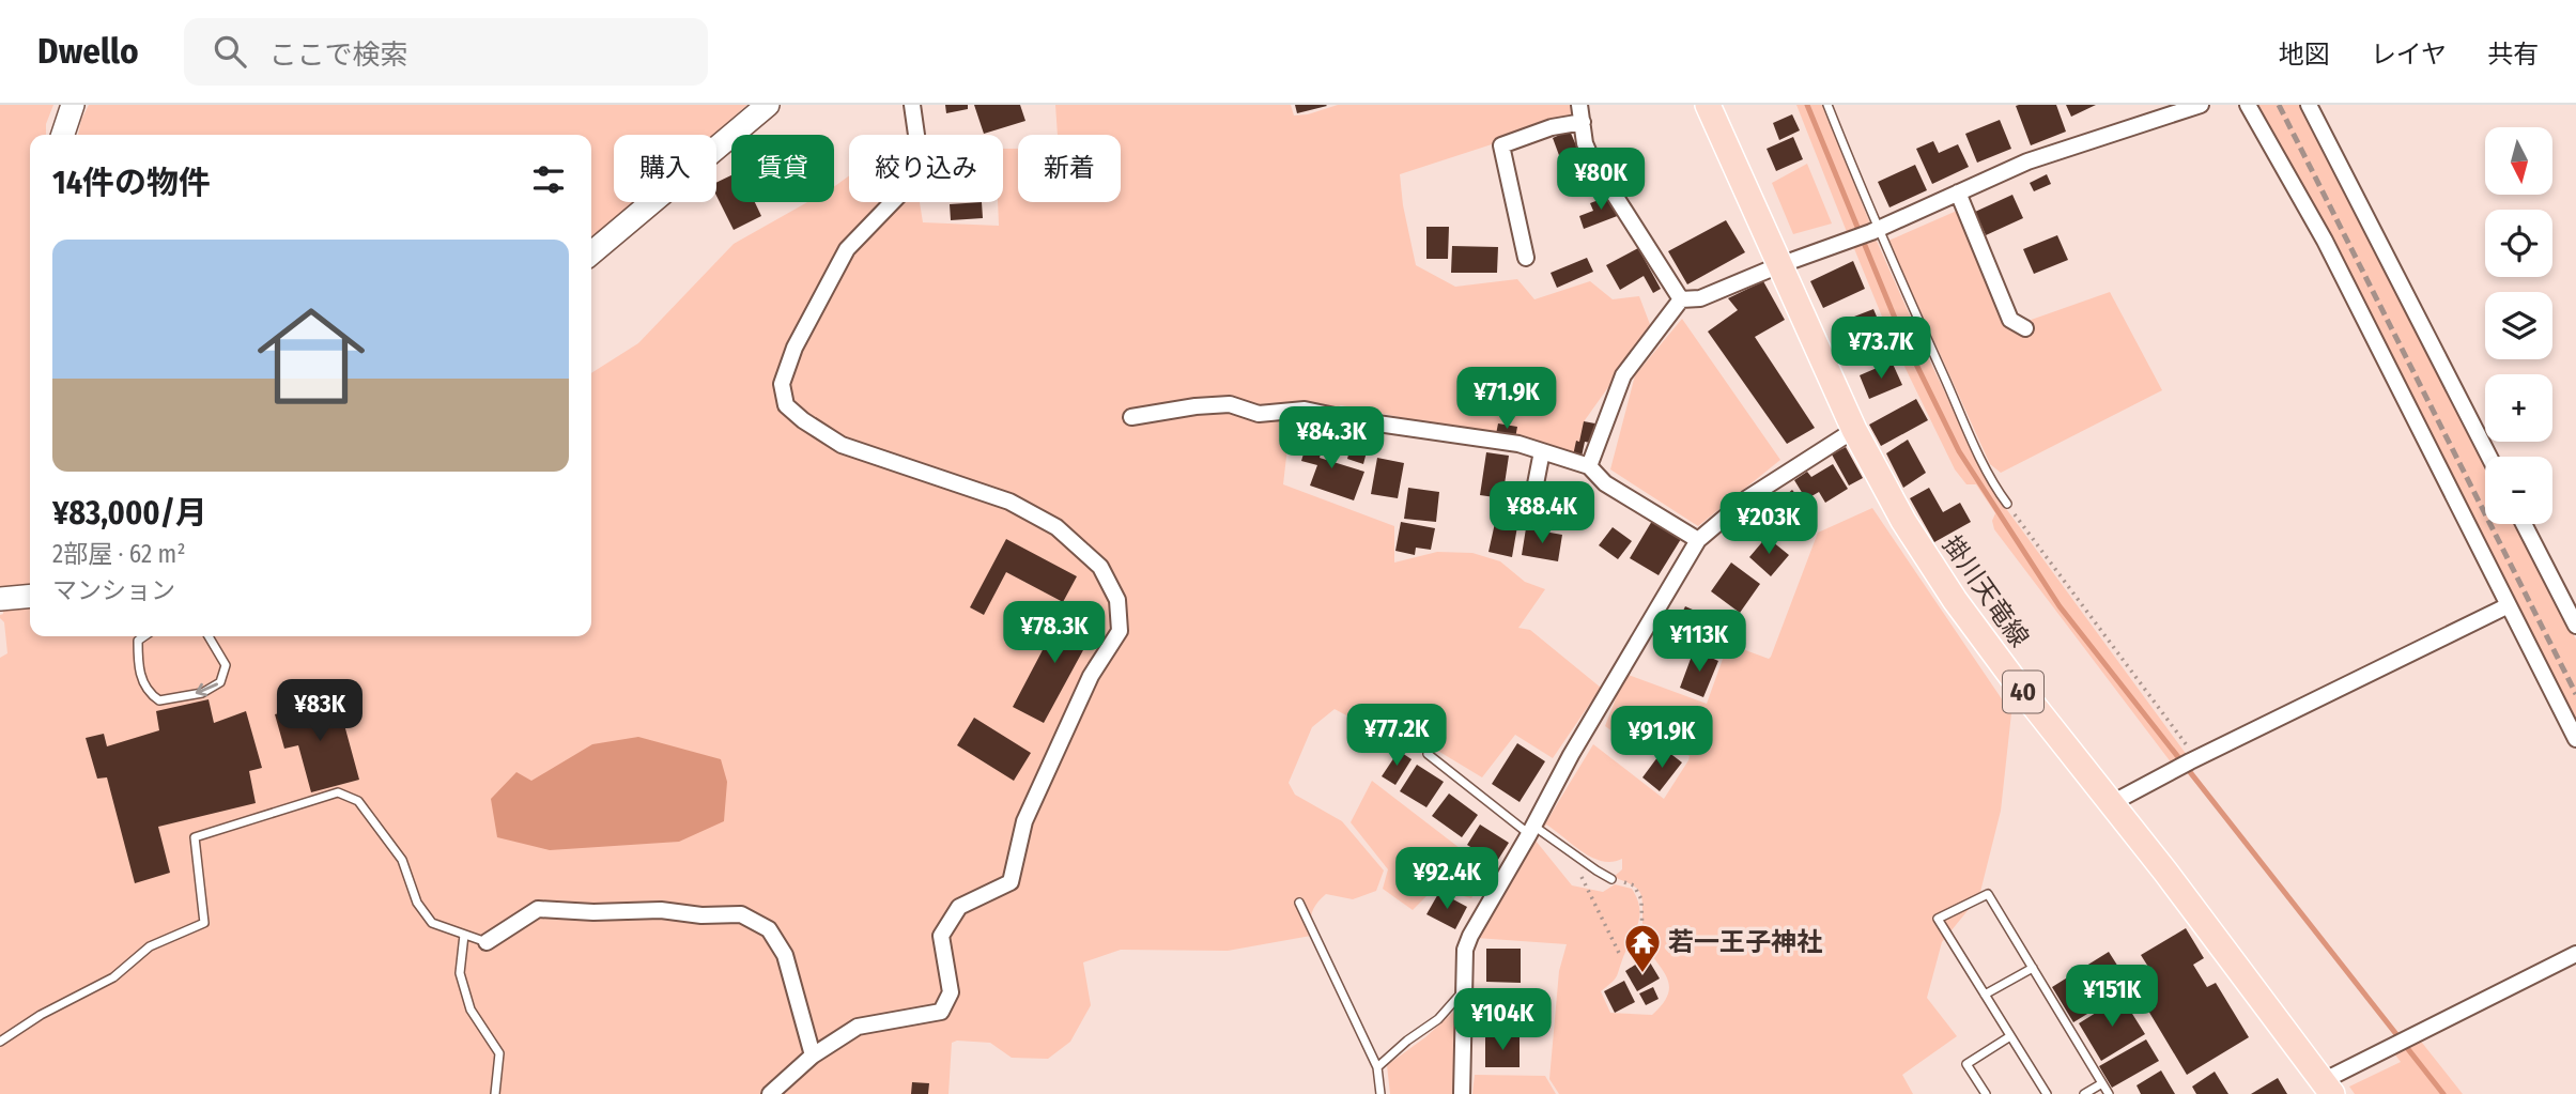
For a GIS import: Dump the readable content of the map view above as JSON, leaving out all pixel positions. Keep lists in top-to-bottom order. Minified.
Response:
{"streets":{"main road":["掛川天竜線","40"]},"places":{"temple":["若一王子神社"]},"north":"bottom","page":{"header":"Dwello","search":"ここで検索","nav":["地図","レイヤ","共有"],"map_buttons":["+","−"],"chip":["購入","賃貸","絞り込み","新着"],"heading":"14件の物件","price":["¥80K","¥73.7K","¥71.9K","¥84.3K","¥88.4K","¥203K","¥78.3K","¥113K","¥83K","¥77.2K","¥91.9K","¥92.4K","¥151K","¥104K"],"list":[{"name":"¥83,000/月","note":"2部屋 · 62 m² · マンション"}]}}
